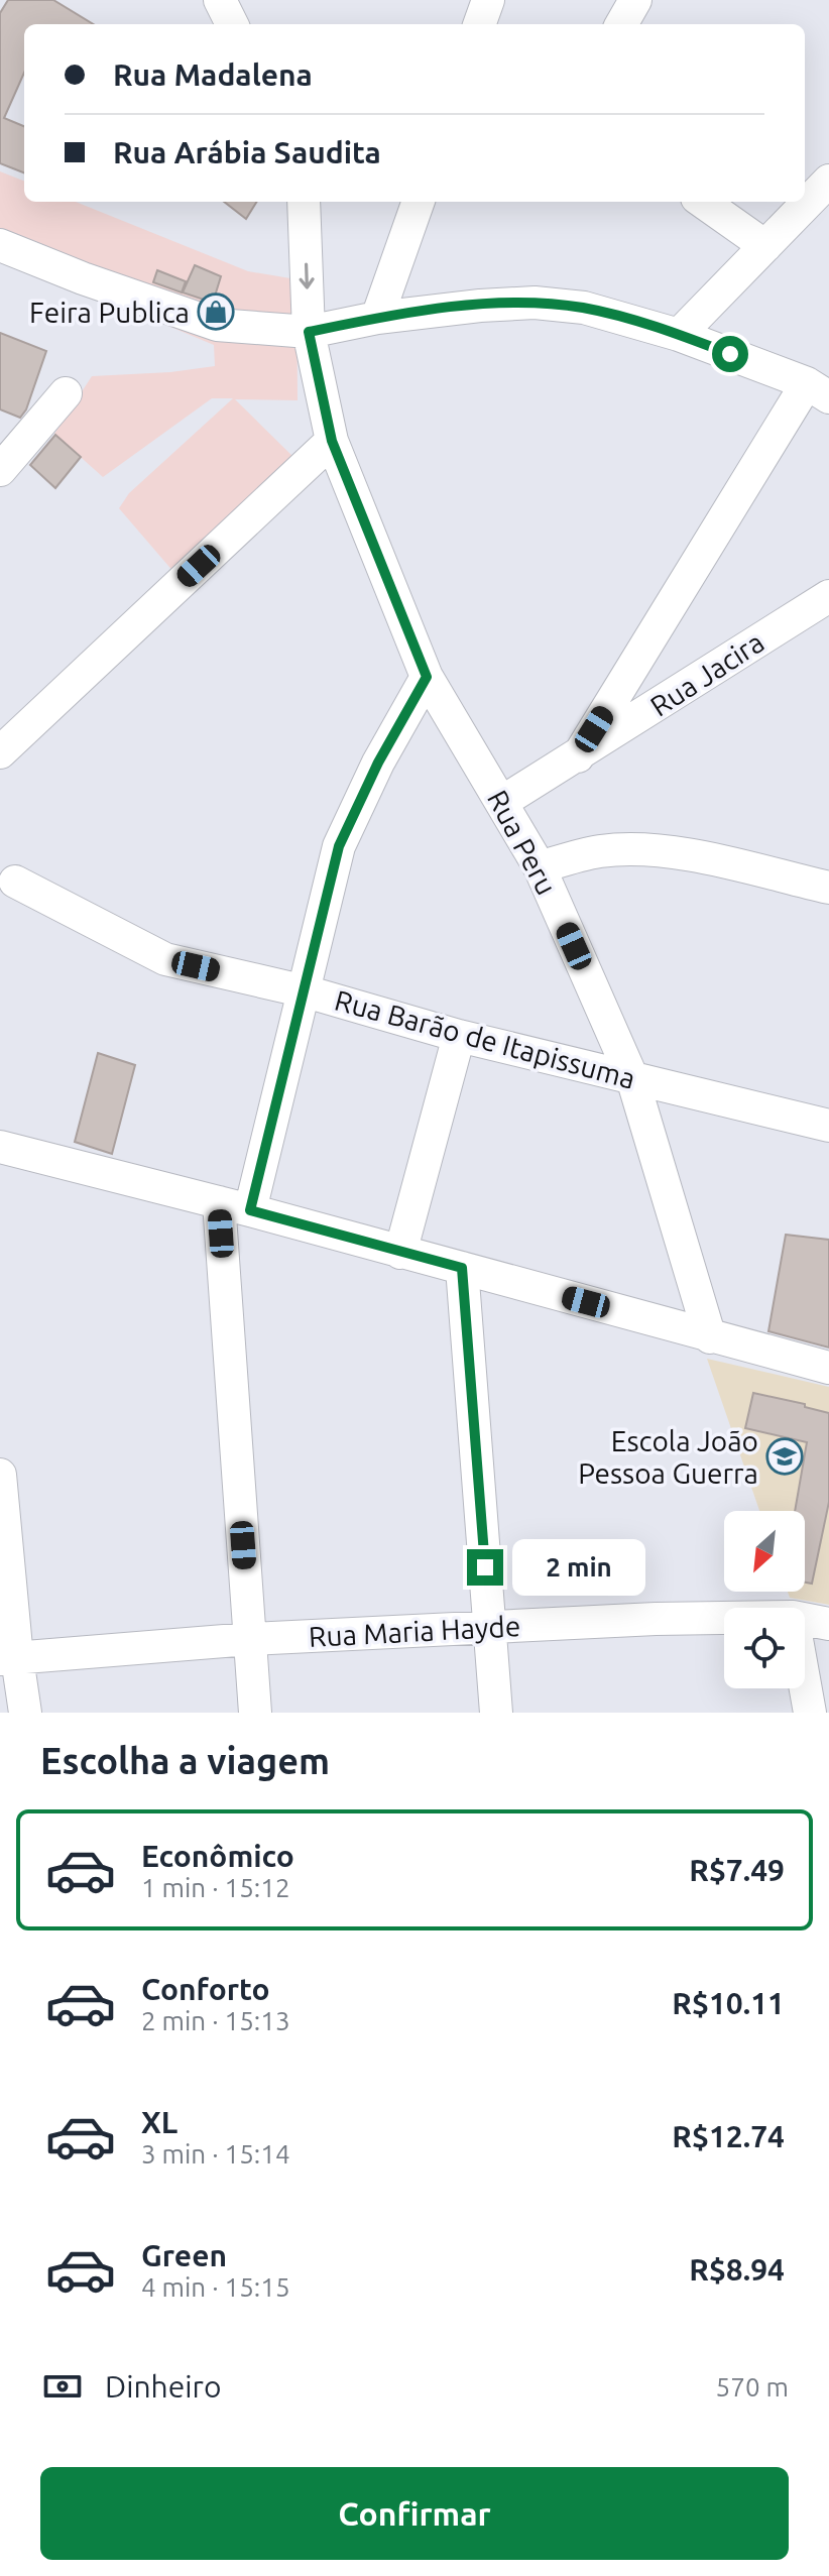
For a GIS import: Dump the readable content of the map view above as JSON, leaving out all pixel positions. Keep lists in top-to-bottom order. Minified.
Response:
{"streets":{"street":["Rua Jacira","Rua Peru","Rua Barão de Itapissuma","Rua Maria Hayde"]},"crossings":[["Rua Jacira","Rua Peru"],["Rua Peru","Rua Barão de Itapissuma"]],"places":{"shop":["Feira Publica"],"school or university":["Escola João Pessoa Guerra"]},"north":"bottom left","page":{"banner":["Rua Madalena","Rua Arábia Saudita"],"bubble":"2 min","heading":"Escolha a viagem","list":[{"name":"Econômico","note":"1 min · 15:12","value":"R$7.49"},{"name":"Conforto","note":"2 min · 15:13","value":"R$10.11"},{"name":"XL","note":"3 min · 15:14","value":"R$12.74"},{"name":"Green","note":"4 min · 15:15","value":"R$8.94"}],"pay":["Dinheiro","570 m"],"buttons":"Confirmar"}}
